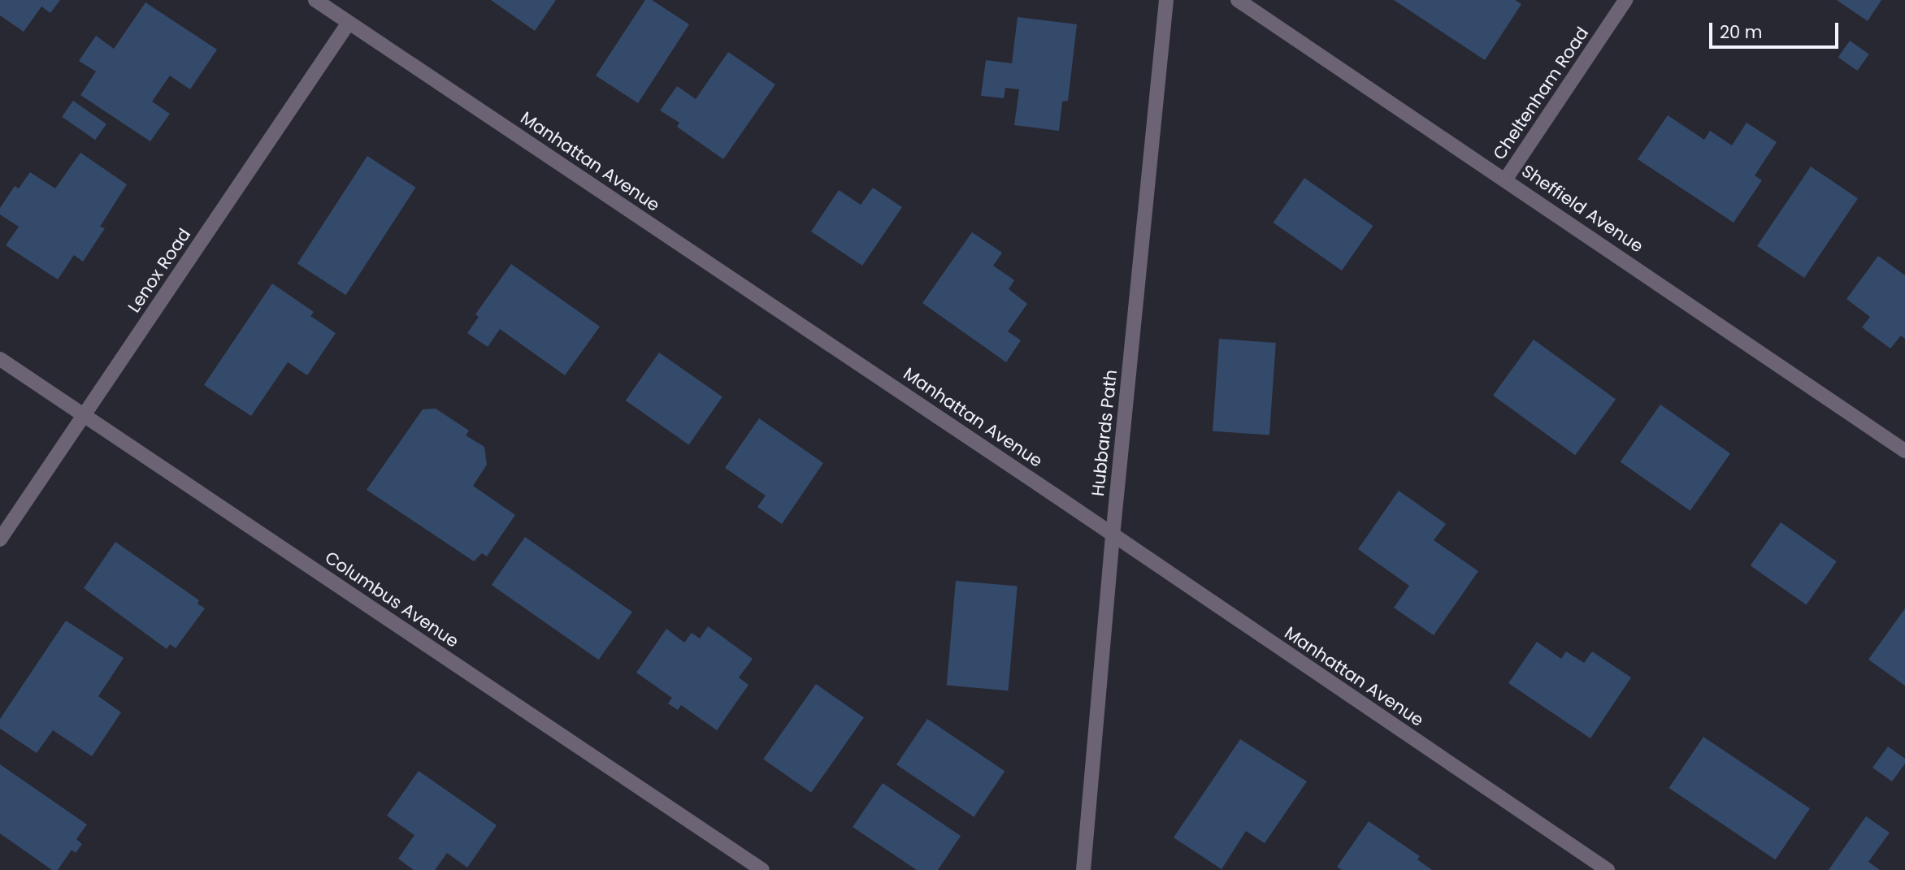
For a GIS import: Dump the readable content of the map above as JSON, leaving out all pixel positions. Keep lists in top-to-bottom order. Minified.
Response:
{"streets":{"street":["Cheltenham Road","Manhattan Avenue","Sheffield Avenue","Lenox Road","Hubbards Path","Columbus Avenue"]},"crossings":[["Cheltenham Road","Sheffield Avenue"],["Manhattan Avenue","Lenox Road"],["Manhattan Avenue","Hubbards Path"],["Lenox Road","Columbus Avenue"]],"scale_bar":"20 m"}
